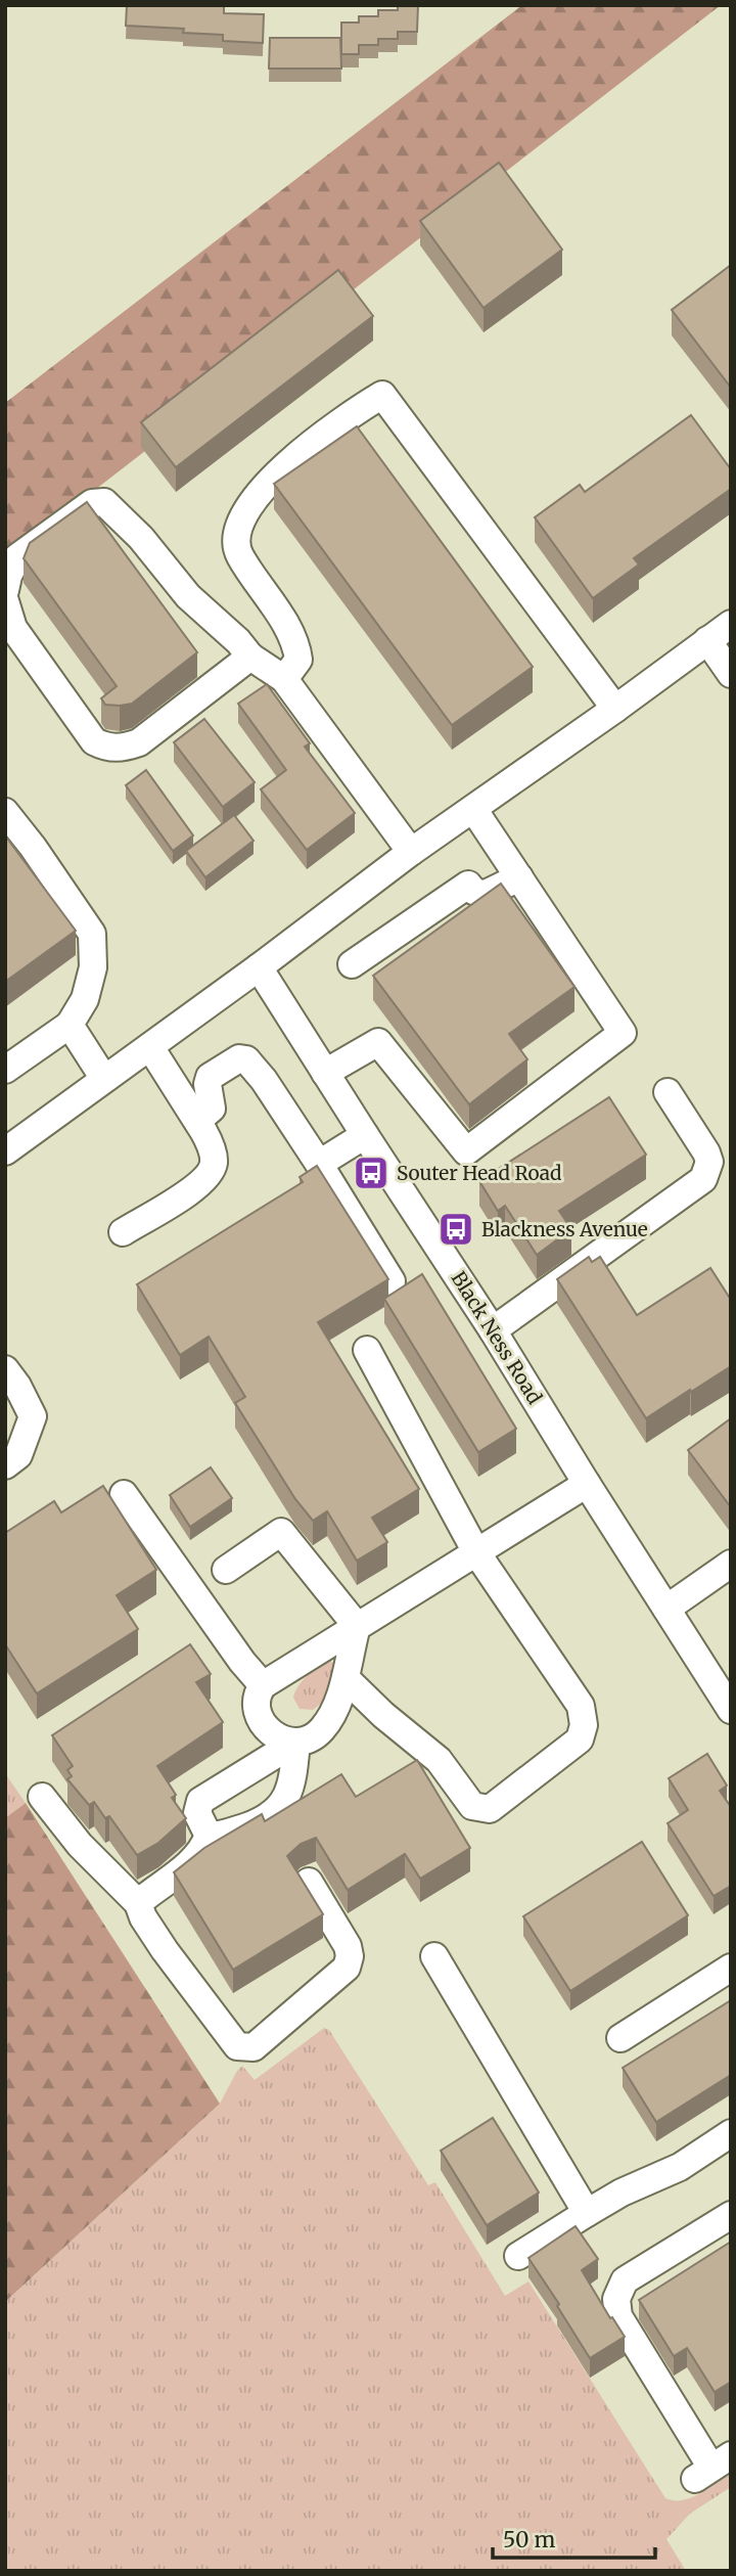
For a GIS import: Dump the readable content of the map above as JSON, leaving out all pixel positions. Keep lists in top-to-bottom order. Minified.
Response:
{"streets":{"street":["Black Ness Road"]},"places":{"bus stop":["Souter Head Road","Blackness Avenue"]},"scale_bar":"50 m"}
